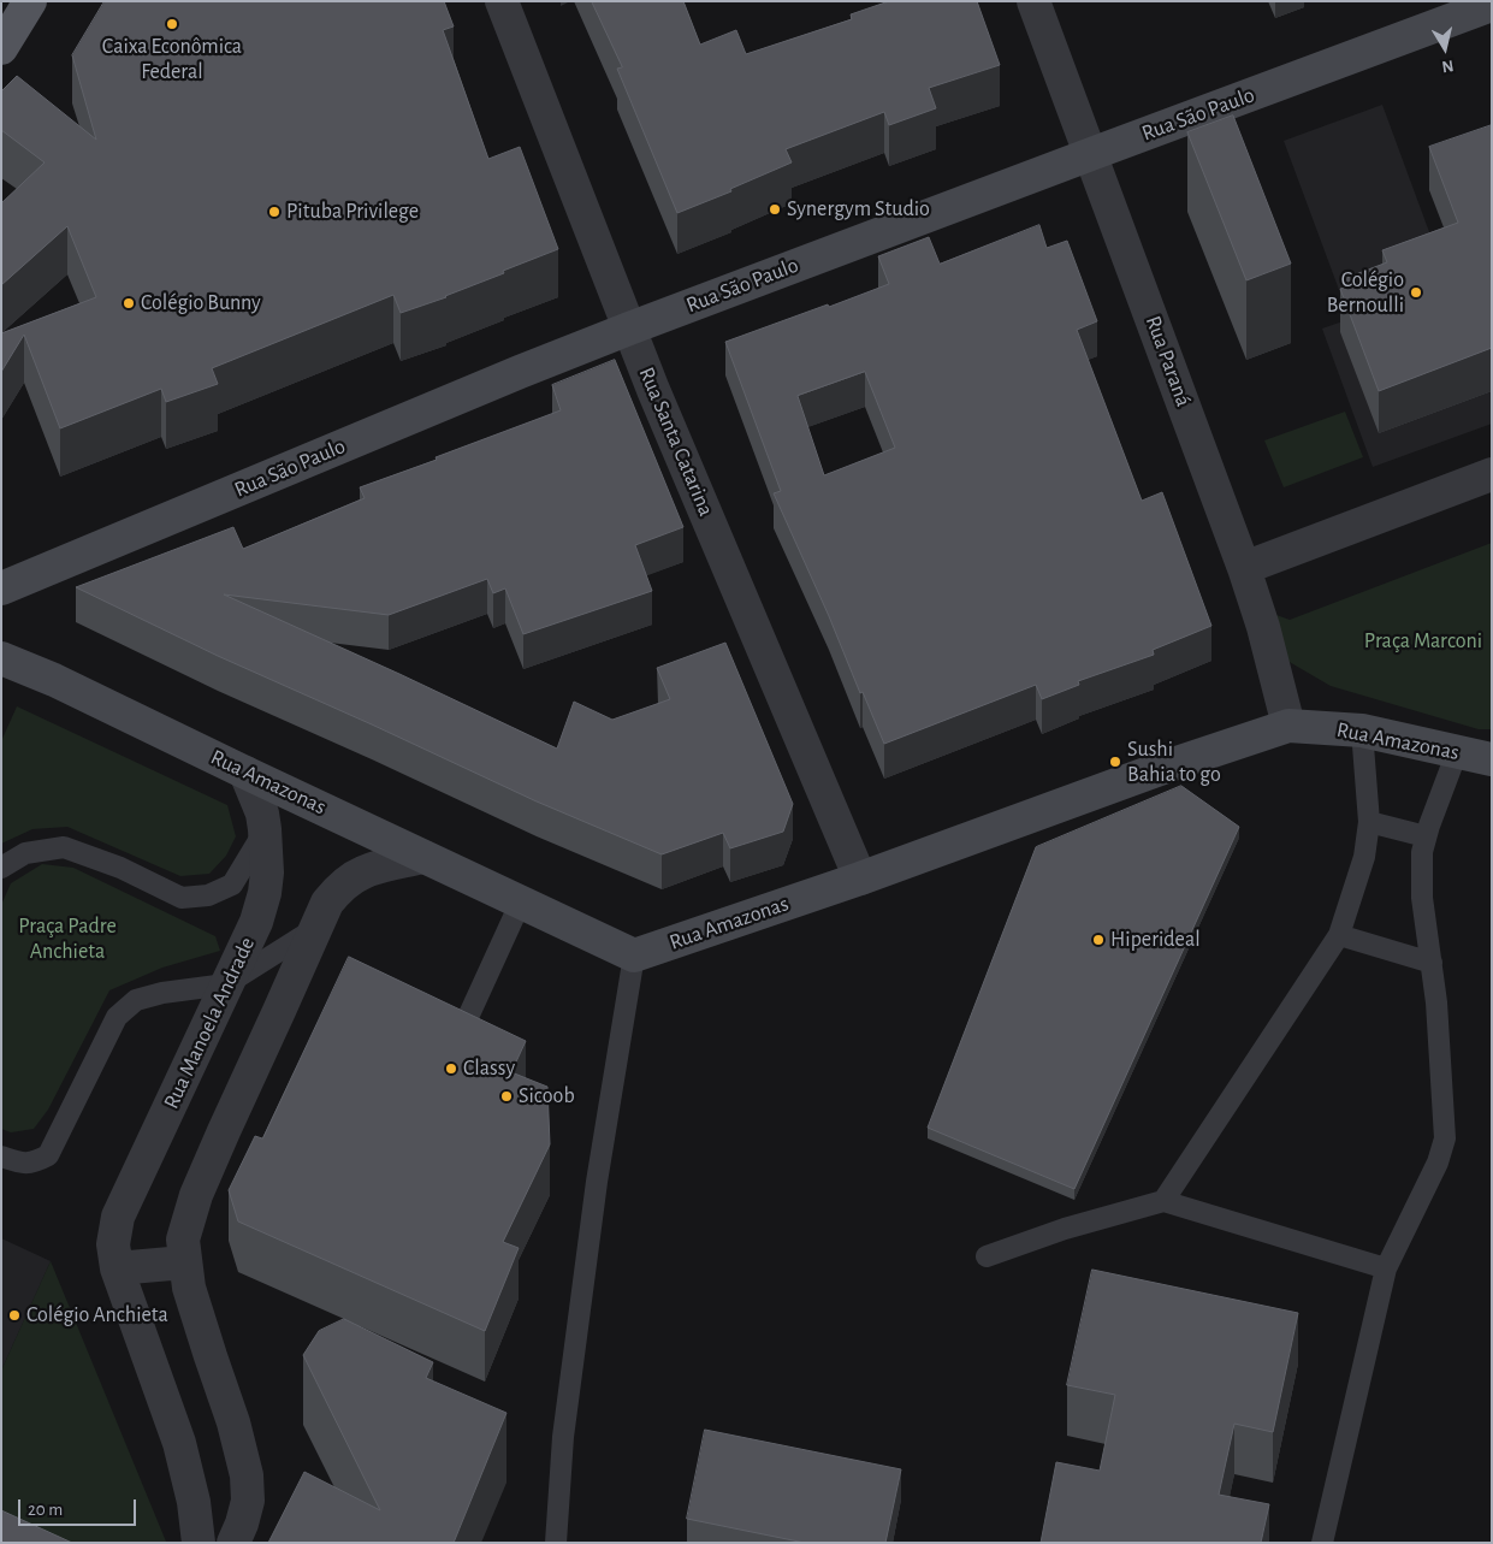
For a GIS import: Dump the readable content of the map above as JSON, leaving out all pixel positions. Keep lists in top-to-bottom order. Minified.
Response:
{"streets":{"main road":["Rua São Paulo","Rua Amazonas"],"street":["Rua Paraná","Rua Santa Catarina","Rua Manoela Andrade"]},"crossings":[["Rua São Paulo","Rua Paraná"],["Rua São Paulo","Rua Santa Catarina"],["Rua Paraná","Rua Amazonas"],["Rua Santa Catarina","Rua Amazonas"],["Rua Amazonas","Rua Manoela Andrade"]],"parks":["Praça Marconi","Praça Padre Anchieta"],"places":["Caixa Econômica Federal","Synergym Studio","Pituba Privilege","Colégio Bernoulli","Colégio Bunny","Sushi Bahia to go","Hiperideal","Classy","Sicoob","Colégio Anchieta"],"scale_bar":"20 m","north":"bottom"}
